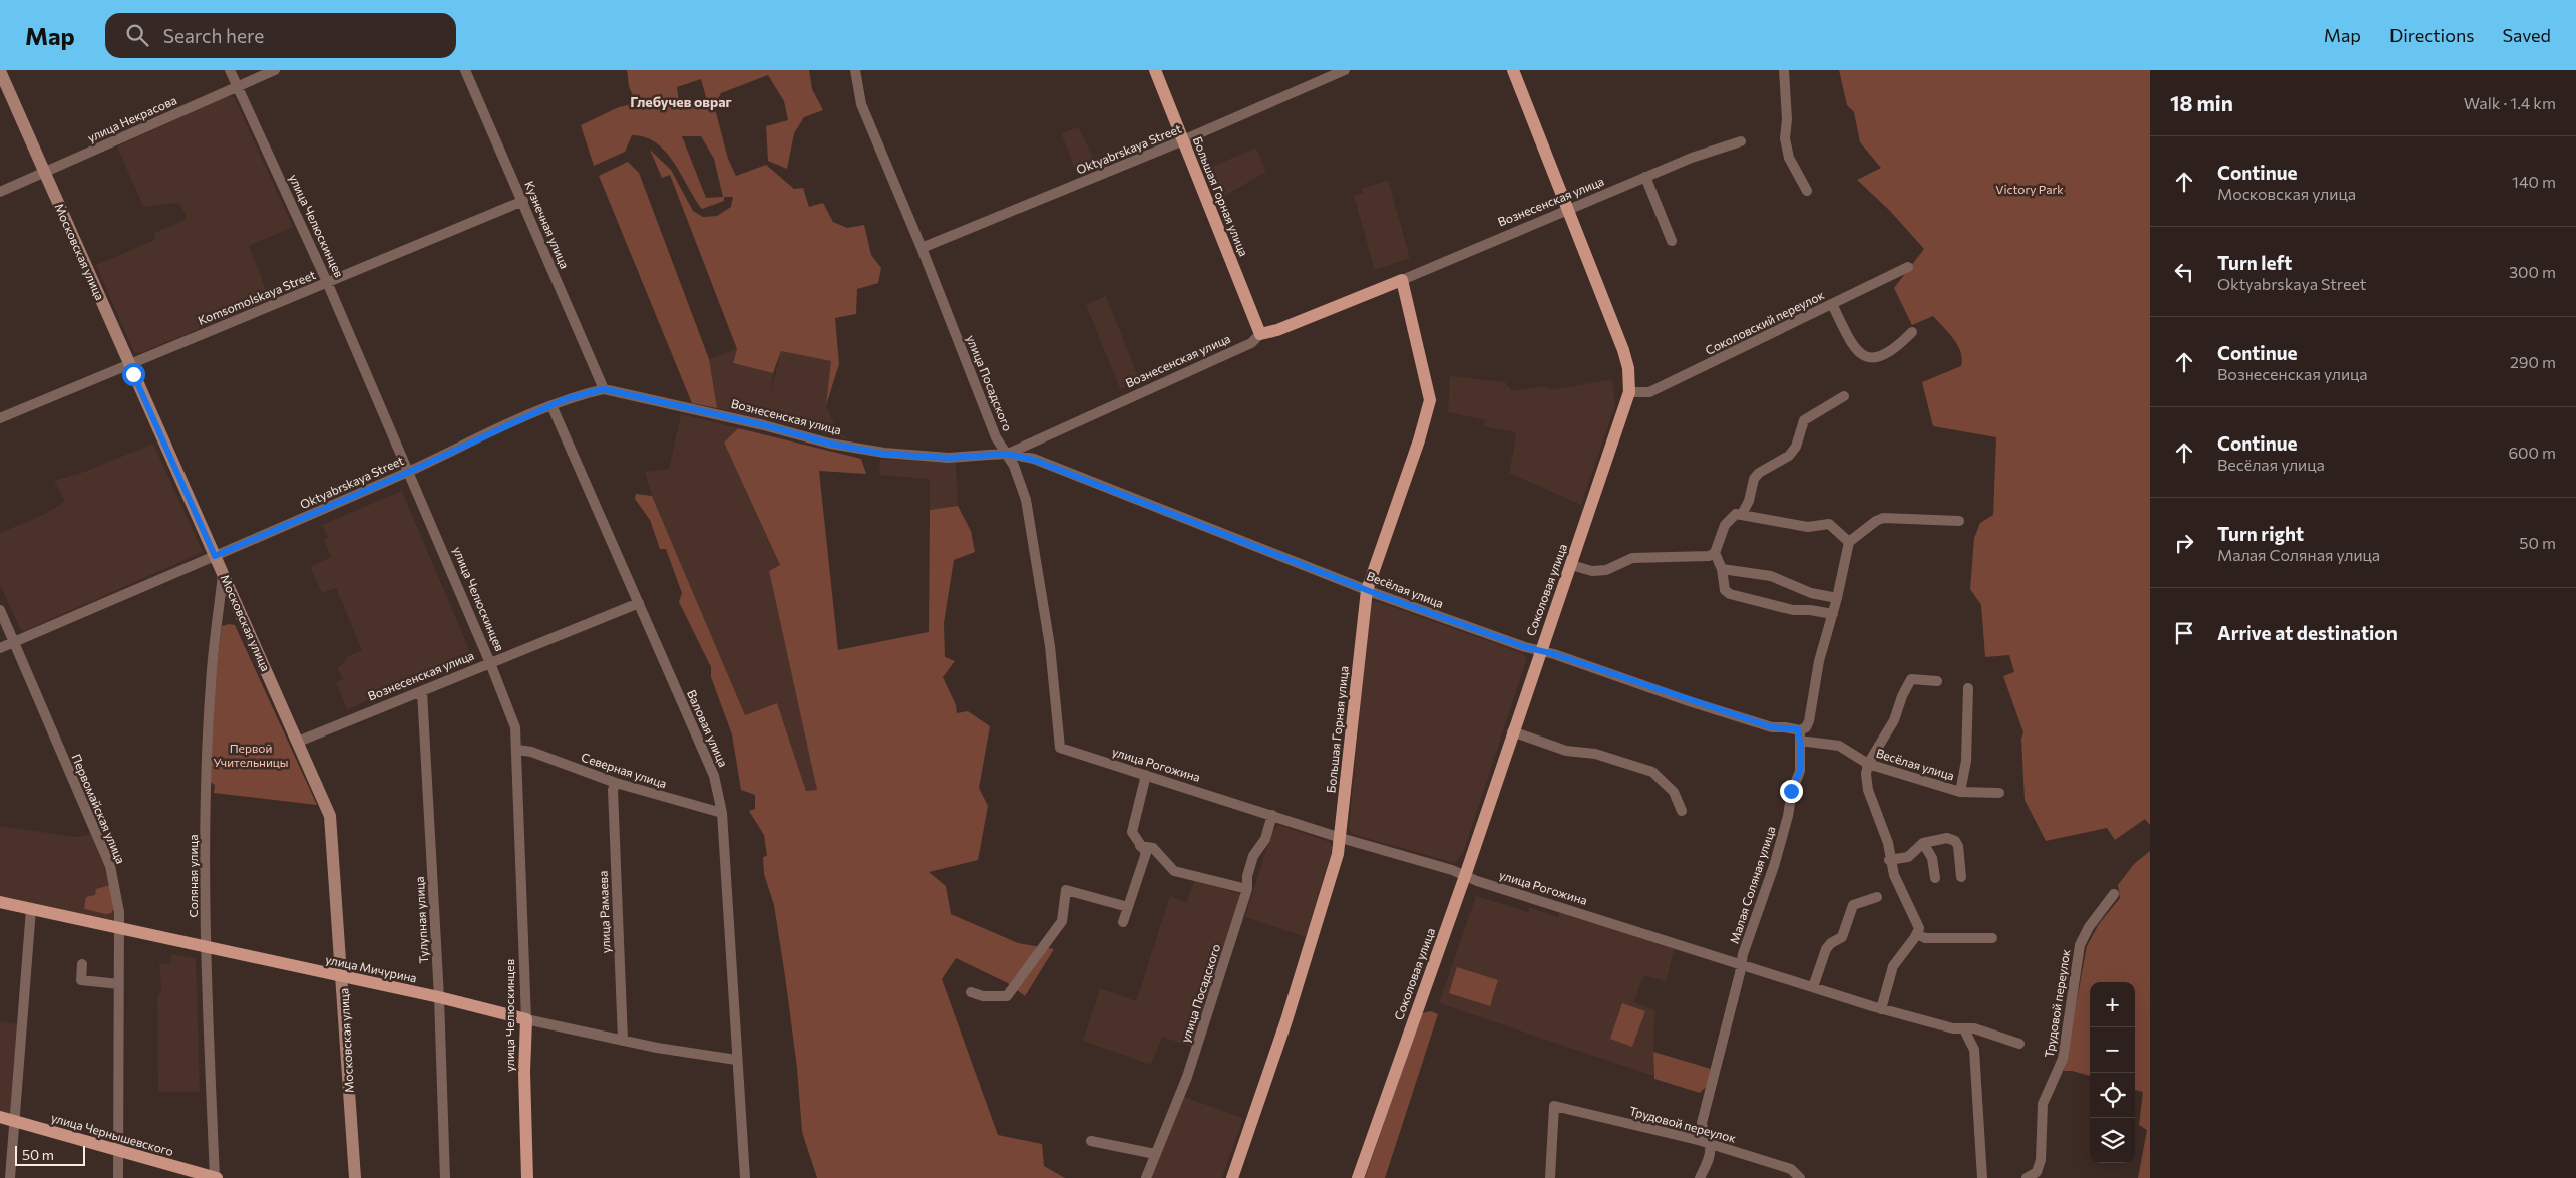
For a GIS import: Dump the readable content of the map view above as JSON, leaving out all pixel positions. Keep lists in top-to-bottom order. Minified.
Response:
{"streets":{"main road":["Большая Горная улица","Вознесенская улица","улица Челюскинцев","Московская улица","Соколовая улица","улица Мичурина","улица Чернышевского"],"street":["улица Некрасова","Oktyabrskaya Street","Кузнечная улица","Komsomolskaya Street","Соколовский переулок","улица Посадского","Весёлая улица","Валовая улица","улица Рогожина","Северная улица","Первомайская улица","Соляная улица","Малая Соляная улица","улица Рамаева","Тулупная улица","Трудовой переулок"]},"crossings":[["улица Некрасова","улица Челюскинцев"],["улица Некрасова","Московская улица"],["Oktyabrskaya Street","Большая Горная улица"],["Oktyabrskaya Street","Вознесенская улица"],["Oktyabrskaya Street","Кузнечная улица"],["Oktyabrskaya Street","улица Челюскинцев"],["Oktyabrskaya Street","Московская улица"],["Oktyabrskaya Street","улица Посадского"],["Oktyabrskaya Street","Валовая улица"],["Oktyabrskaya Street","Первомайская улица"],["Большая Горная улица","Вознесенская улица"],["Большая Горная улица","Весёлая улица"],["Большая Горная улица","улица Рогожина"],["Вознесенская улица","Кузнечная улица"],["Вознесенская улица","улица Челюскинцев"],["Вознесенская улица","Московская улица"],["Вознесенская улица","улица Посадского"],["Вознесенская улица","Весёлая улица"],["Вознесенская улица","Соколовая улица"],["Вознесенская улица","Валовая улица"],["Вознесенская улица","Тулупная улица"],["Кузнечная улица","Komsomolskaya Street"],["улица Челюскинцев","Komsomolskaya Street"],["улица Челюскинцев","Северная улица"],["улица Челюскинцев","улица Мичурина"],["Московская улица","Komsomolskaya Street"],["Московская улица","Соляная улица"],["Московская улица","улица Мичурина"],["Соколовский переулок","Соколовая улица"],["улица Посадского","Весёлая улица"],["улица Посадского","улица Рогожина"],["Весёлая улица","Соколовая улица"],["Весёлая улица","Малая Соляная улица"],["Соколовая улица","улица Рогожина"],["Валовая улица","Северная улица"],["Валовая улица","улица Мичурина"],["улица Рогожина","Малая Соляная улица"],["Северная улица","улица Рамаева"],["Первомайская улица","улица Мичурина"],["Первомайская улица","улица Чернышевского"],["Соляная улица","улица Мичурина"],["Соляная улица","улица Чернышевского"],["Малая Соляная улица","Трудовой переулок"],["улица Рамаева","улица Мичурина"],["Тулупная улица","улица Мичурина"]],"districts":["Глебучев овраг"],"parks":["Victory Park","Первой Учительницы"],"scale_bar":"50 m","page":{"header":"Map","search":"Search here","nav":["Map","Directions","Saved"],"heading":["18 min","Walk · 1.4 km"],"list":[["Continue","Московская улица","140 m"],["Turn left","Oktyabrskaya Street","300 m"],["Continue","Вознесенская улица","290 m"],["Continue","Весёлая улица","600 m"],["Turn right","Малая Соляная улица","50 m"],"Arrive at destination"],"map_buttons":["+","−"],"scale":"50 m"}}
